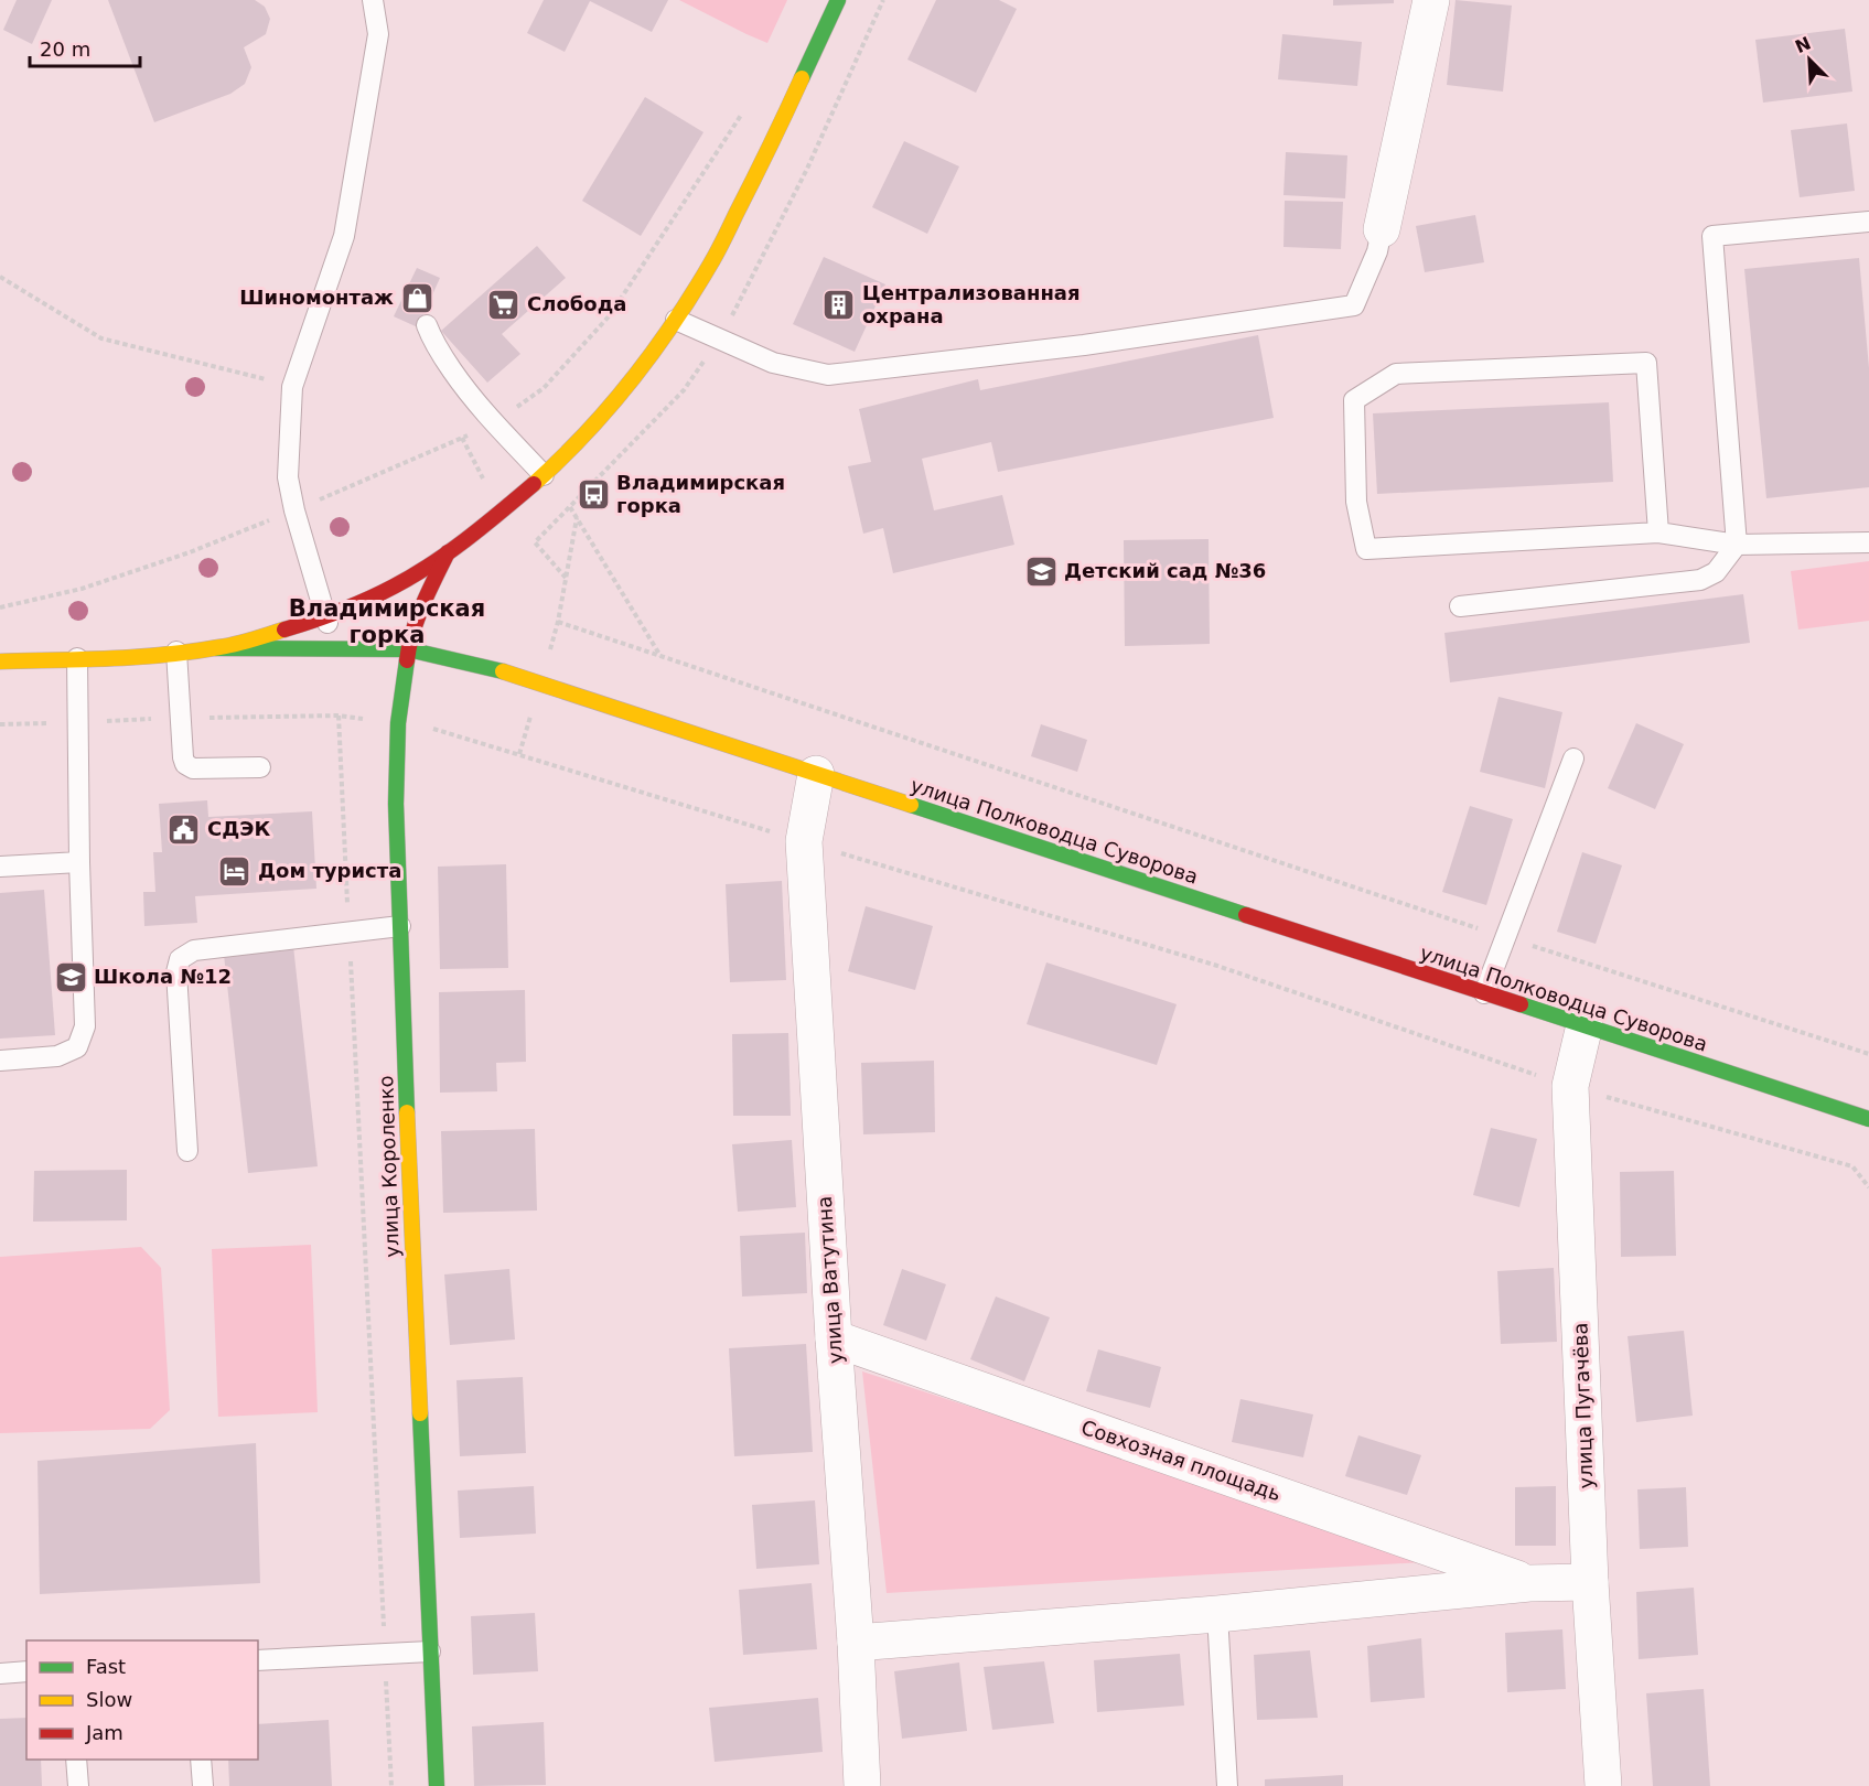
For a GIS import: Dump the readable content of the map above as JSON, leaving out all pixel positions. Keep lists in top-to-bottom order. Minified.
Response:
{"streets":{"street":["улица Полководца Суворова","улица Короленко","улица Ватутина","улица Пугачёва","Совхозная площадь"]},"crossings":[["улица Полководца Суворова","улица Короленко"],["улица Полководца Суворова","улица Ватутина"],["улица Полководца Суворова","улица Пугачёва"],["улица Ватутина","Совхозная площадь"],["улица Пугачёва","Совхозная площадь"]],"districts":["Владимирская горка"],"places":{"shop":["Шиномонтаж"],"supermarket":["Слобода"],"building":["Централизованная охрана"],"bus stop":["Владимирская горка"],"school or university":["Детский сад №36","Школа №12"],"public building":["СДЭК"],"hotel":["Дом туриста"]},"legend":["Fast","Slow","Jam"],"scale_bar":"20 m","north":"top left"}
